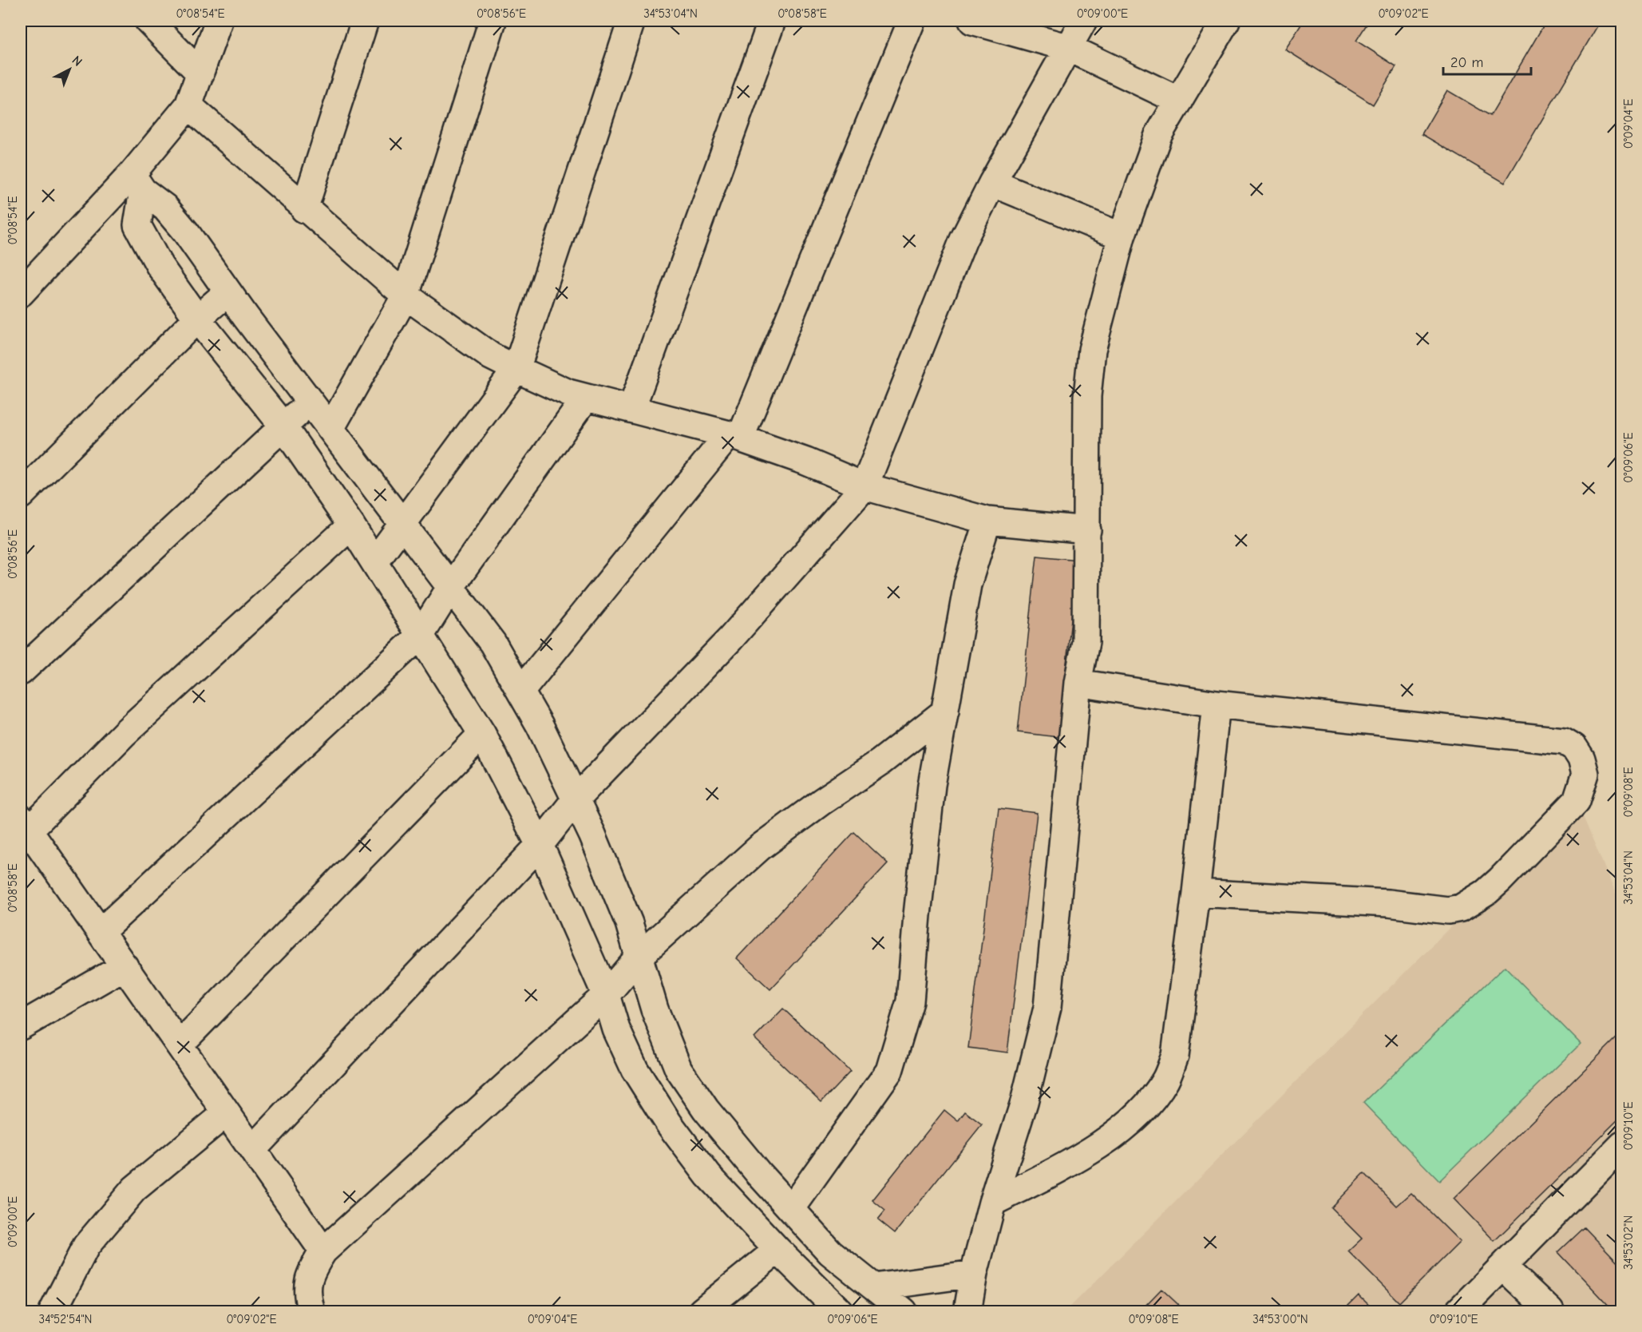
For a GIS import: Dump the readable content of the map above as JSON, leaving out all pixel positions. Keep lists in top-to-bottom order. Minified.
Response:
{"scale_bar":"20 m","north":"top right","coordinates":["0°08'54\"E","0°08'56\"E","34°53'04\"N","0°08'58\"E","0°09'00\"E","0°09'02\"E","0°09'04\"E","0°09'06\"E","0°09'08\"E","0°09'10\"E","34°53'02\"N","34°52'54\"N","34°53'00\"N"]}
